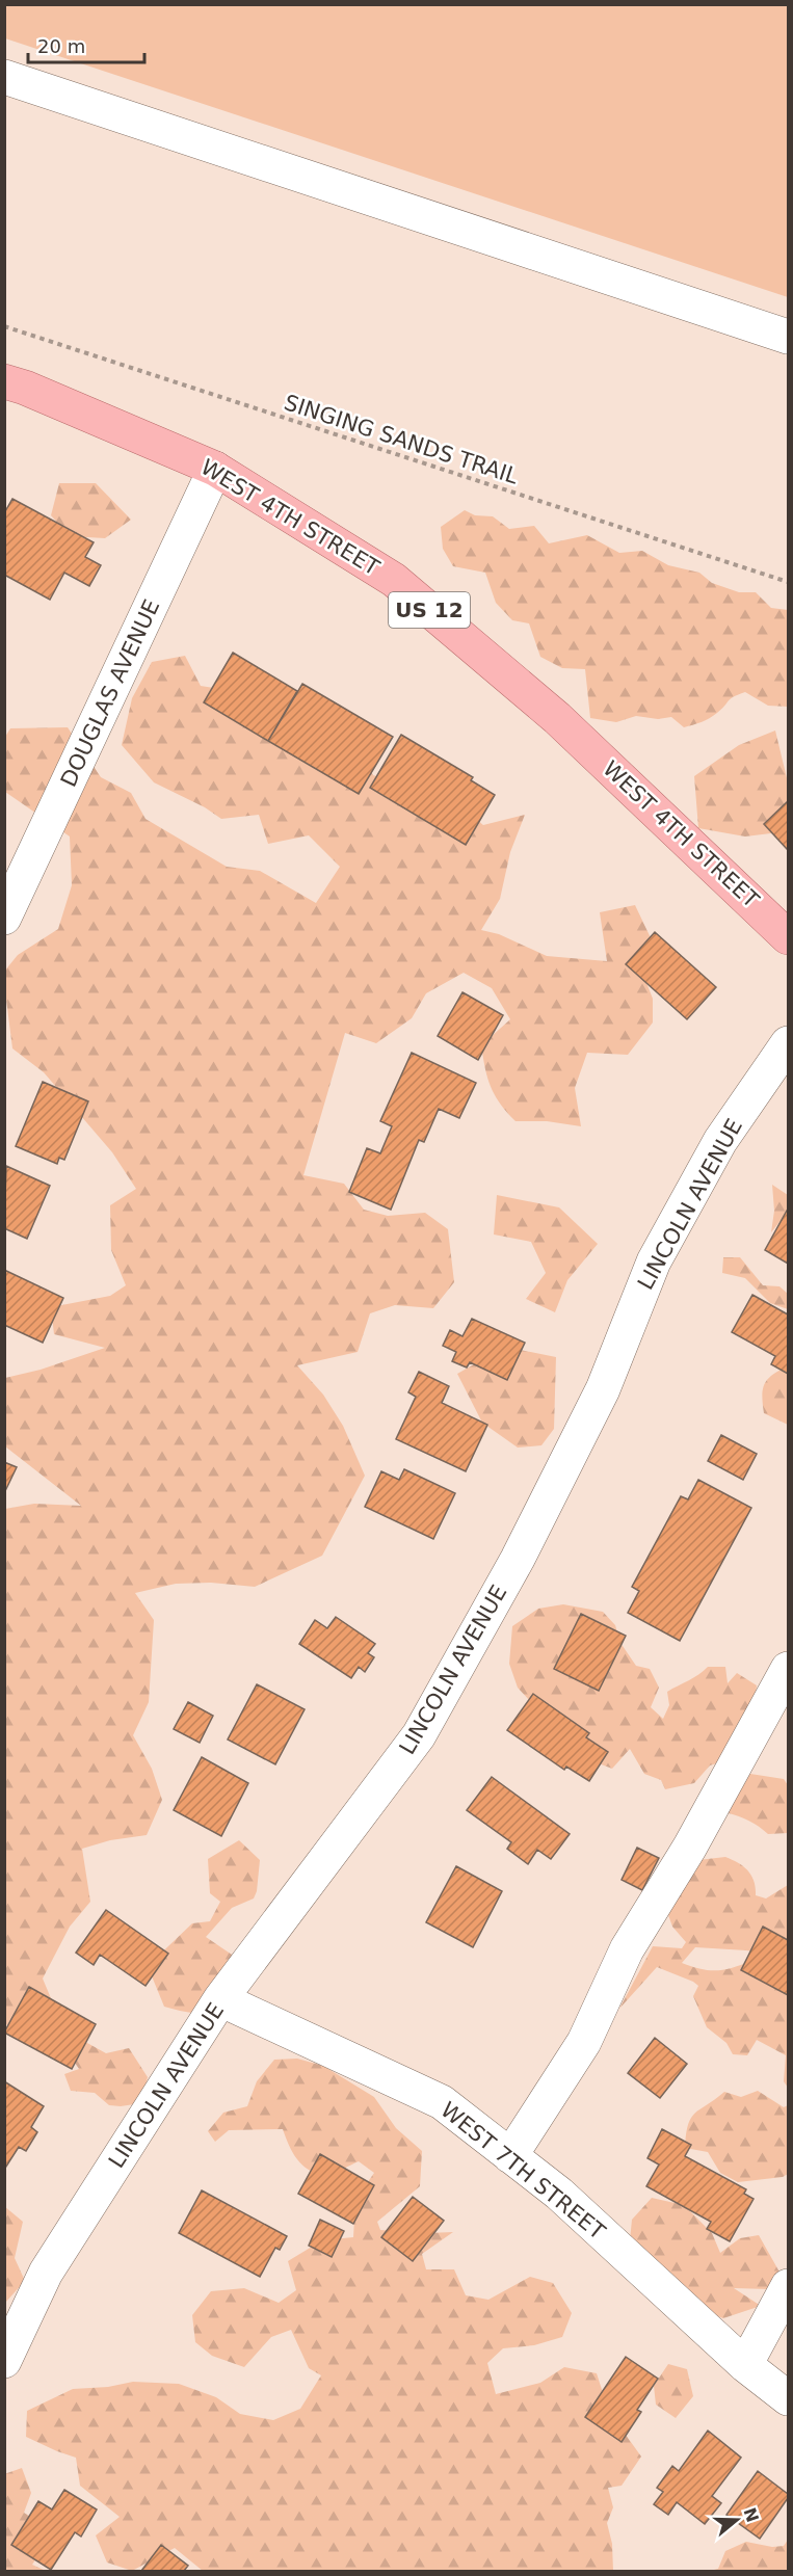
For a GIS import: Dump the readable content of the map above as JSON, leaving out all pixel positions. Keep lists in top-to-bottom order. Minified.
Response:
{"streets":{"main road":["WEST 4TH STREET","US 12"],"street":["DOUGLAS AVENUE","LINCOLN AVENUE","WEST 7TH STREET"],"path":["SINGING SANDS TRAIL"]},"crossings":[["WEST 4TH STREET","DOUGLAS AVENUE"],["LINCOLN AVENUE","WEST 7TH STREET"]],"scale_bar":"20 m","north":"right"}
